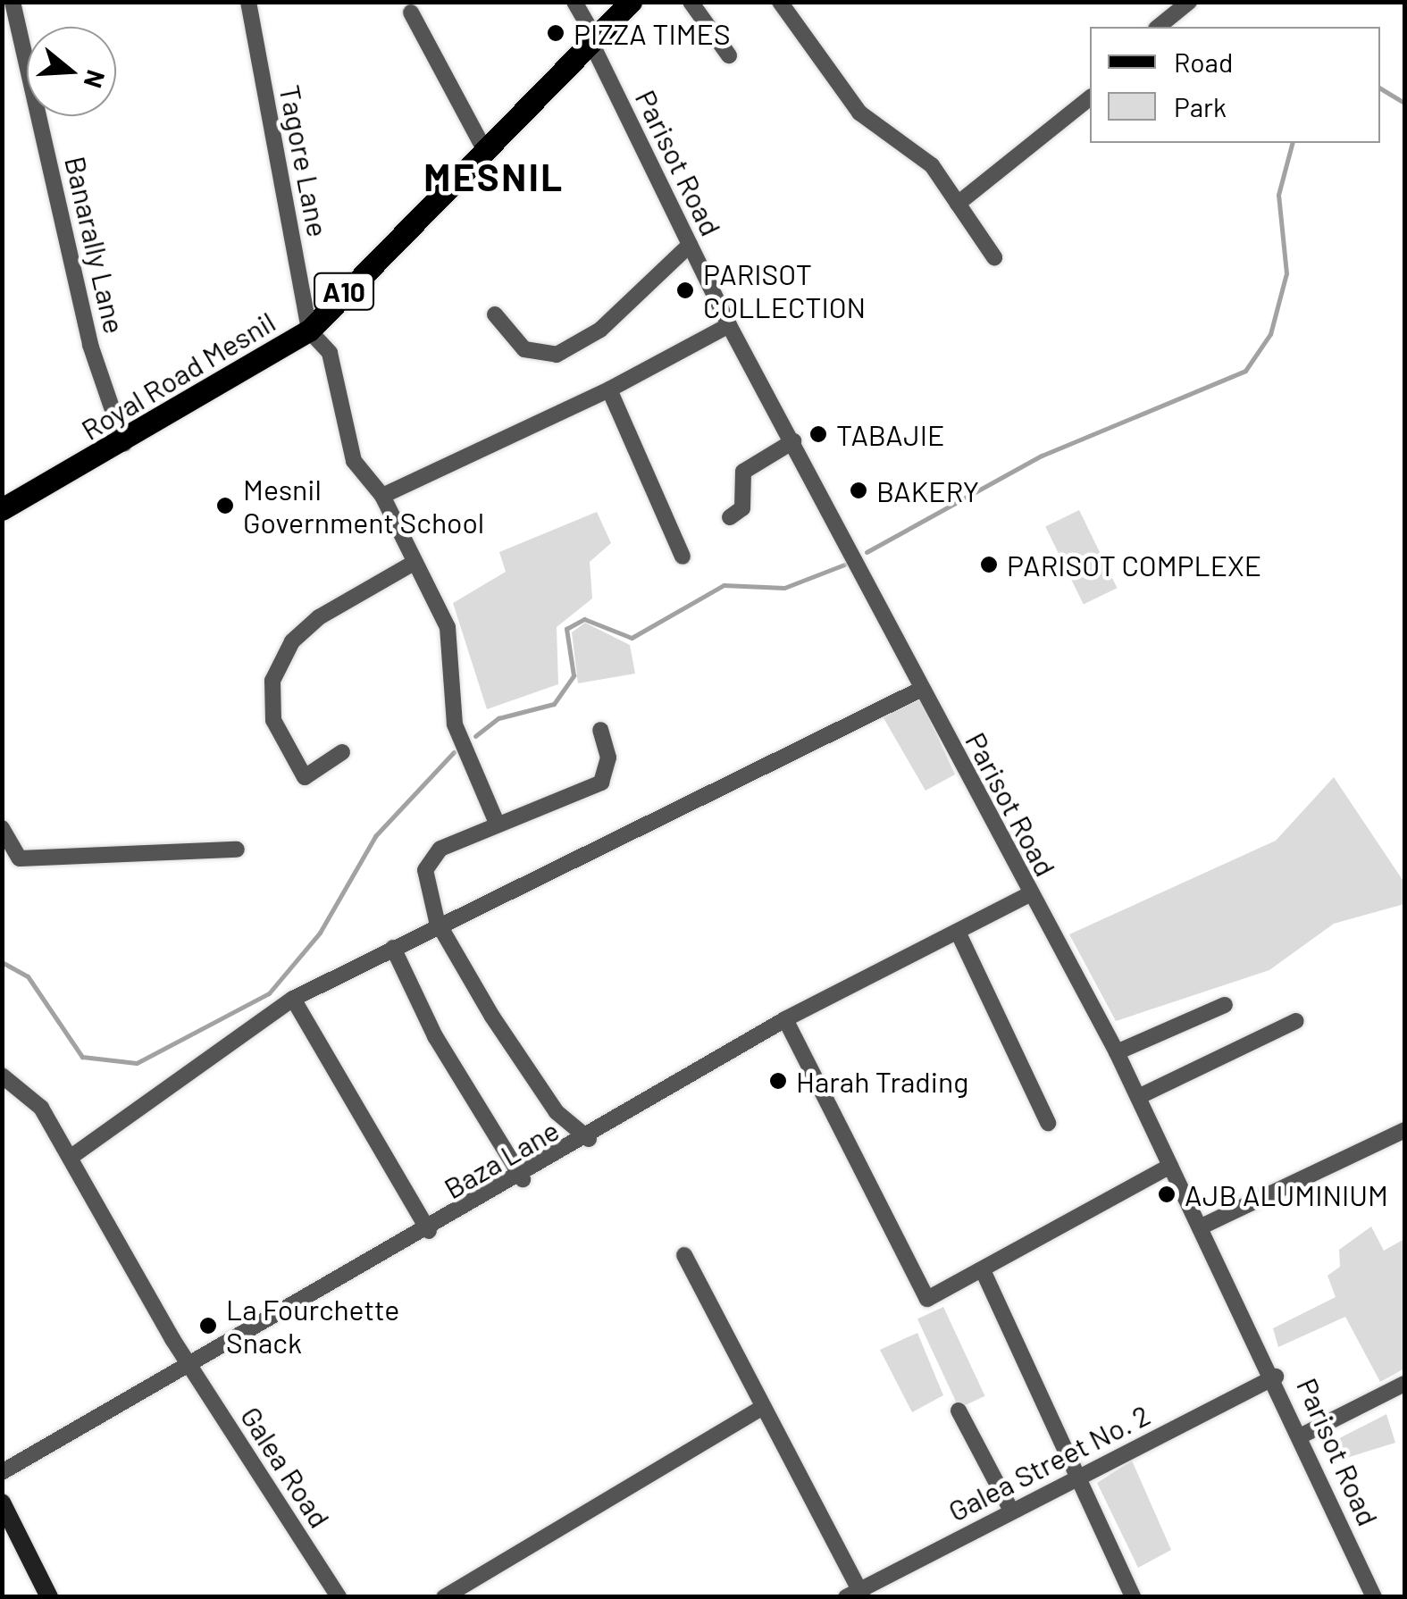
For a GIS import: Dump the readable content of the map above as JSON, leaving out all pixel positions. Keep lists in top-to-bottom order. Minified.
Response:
{"streets":{"main road":["A10","Royal Road Mesnil"],"street":["Tagore Lane","Parisot Road","Banarally Lane","Baza Lane","Galea Street No. 2","Galea Road"]},"crossings":[["Tagore Lane","Royal Road Mesnil"],["Parisot Road","Royal Road Mesnil"],["Parisot Road","Baza Lane"],["Parisot Road","Galea Street No. 2"],["Banarally Lane","Royal Road Mesnil"],["Baza Lane","Galea Road"]],"districts":["MESNIL"],"places":["PIZZA TIMES","PARISOT COLLECTION","TABAJIE","BAKERY","Mesnil Government School","PARISOT COMPLEXE","Harah Trading","AJB ALUMINIUM","La Fourchette Snack"],"legend":["Road","Park"],"north":"right"}
